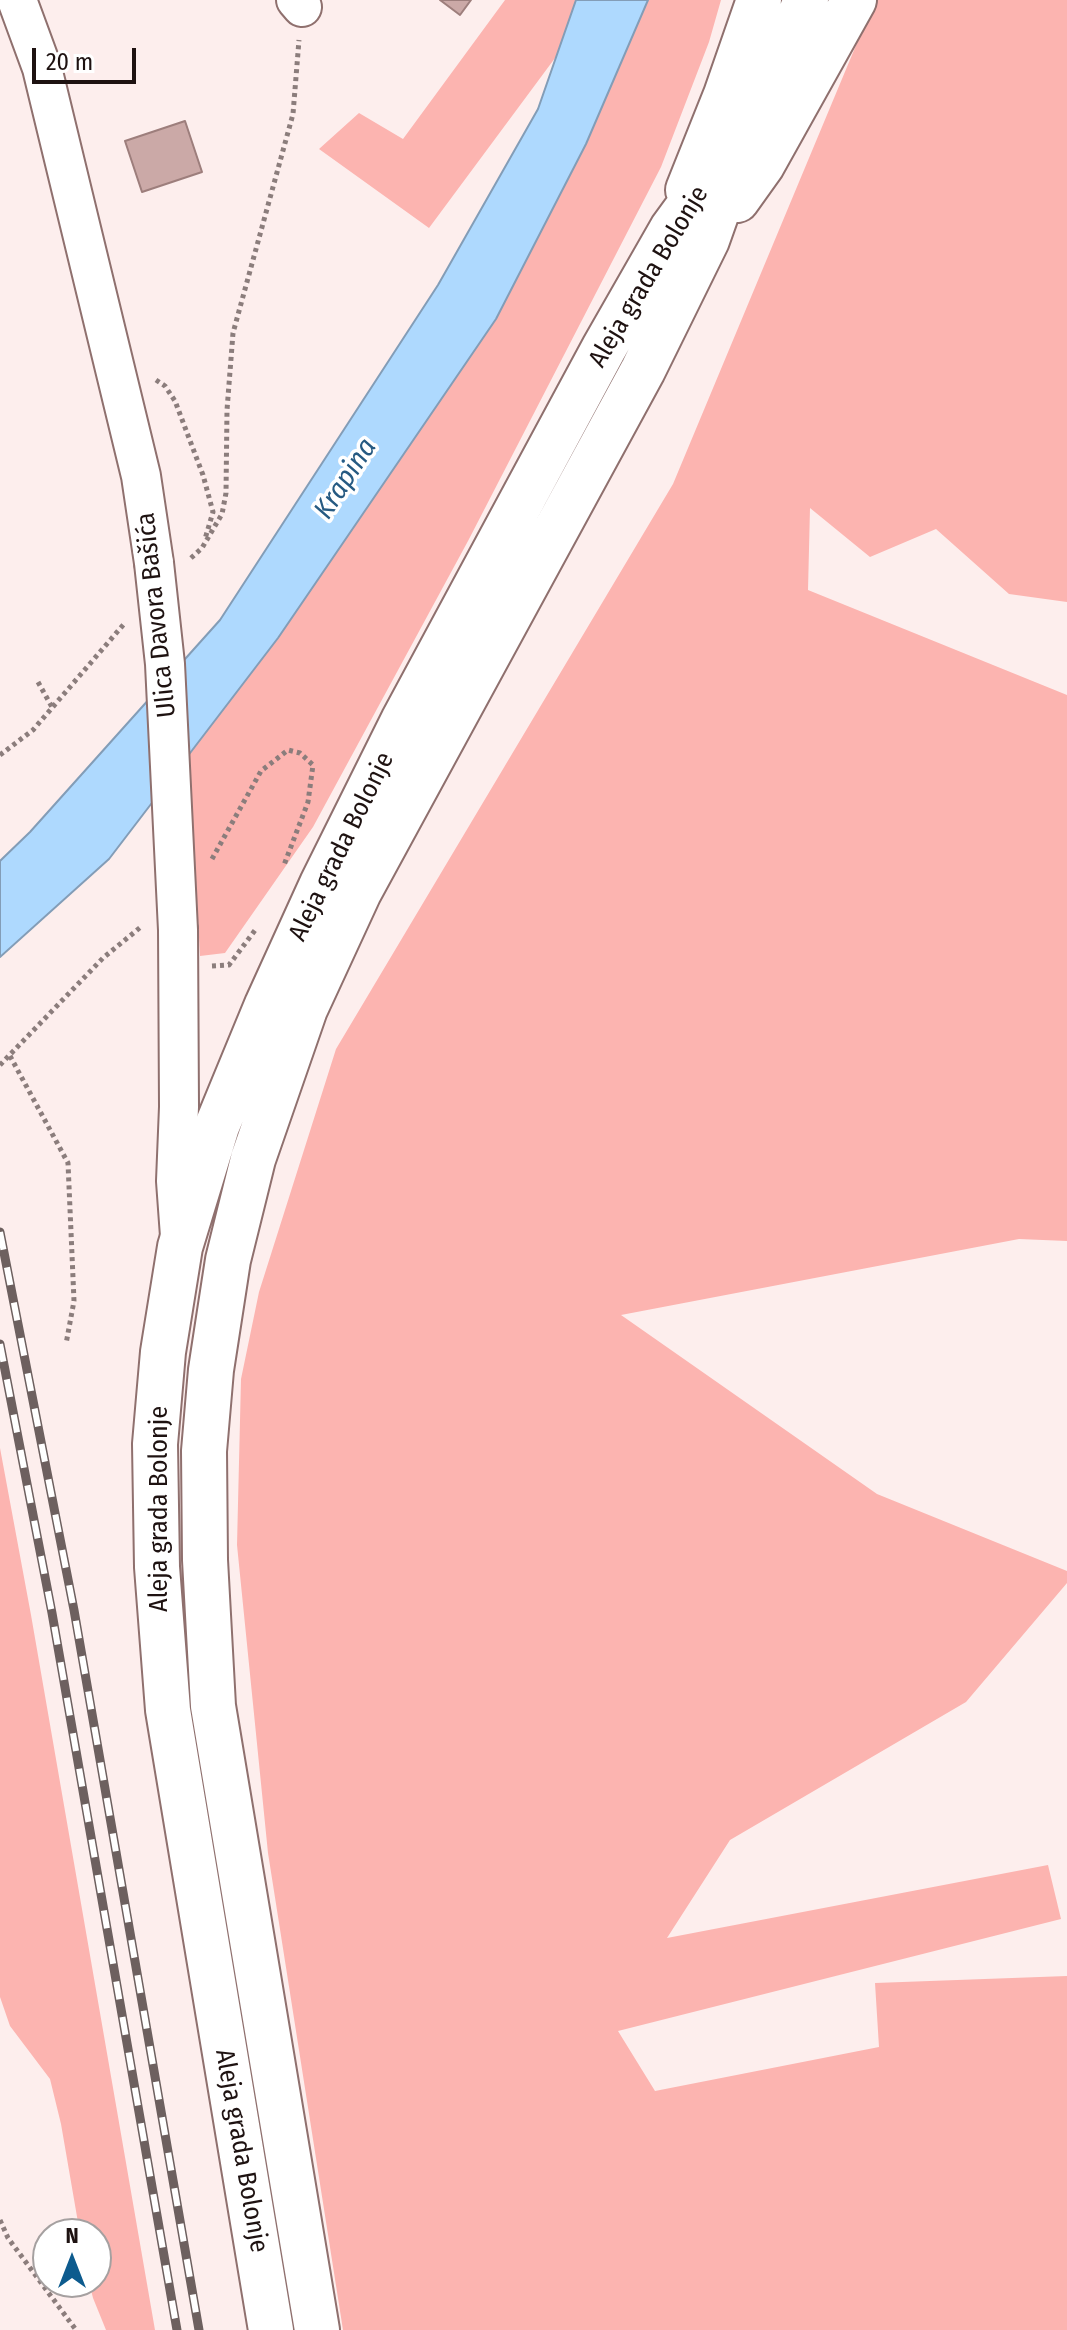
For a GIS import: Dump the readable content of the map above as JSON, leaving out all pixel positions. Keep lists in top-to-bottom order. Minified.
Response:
{"streets":{"main road":["Aleja grada Bolonje"],"street":["Ulica Davora Bašića"]},"crossings":[["Aleja grada Bolonje","Ulica Davora Bašića"]],"water":["Krapina"],"scale_bar":"20 m","north":"top"}
